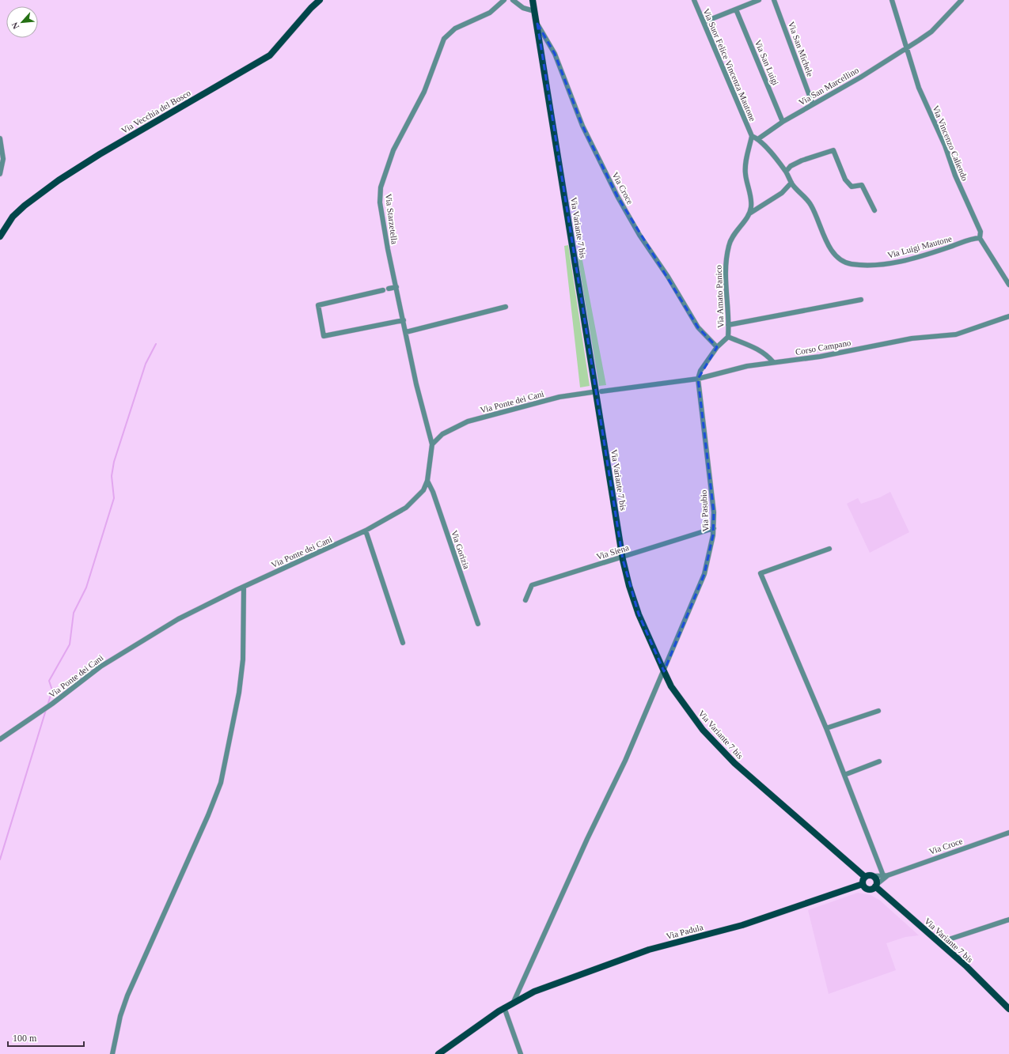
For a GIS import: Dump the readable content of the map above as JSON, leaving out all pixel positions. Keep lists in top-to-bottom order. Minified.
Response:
{"streets":{"main road":["Via Vecchia del Bosco","Via Variante 7 bis","Via Padula"],"street":["Via San Michele","Via San Luigi","Via Suor Felice Vincenza Mautone","Via San Marcellino","Via Vincenzo Caliendo","Via Croce","Via Starzetella","Via Luigi Mautone","Via Amato Panico","Corso Campano","Via Ponte dei Cani","Via Pasubio","Via Gorizia","Via Siena"]},"crossings":[["Via San Michele","Via San Marcellino"],["Via San Luigi","Via San Marcellino"],["Via San Marcellino","Via Vincenzo Caliendo"],["Via San Marcellino","Via Luigi Mautone"],["Via Vincenzo Caliendo","Via Luigi Mautone"],["Via Croce","Via Variante 7 bis"],["Via Croce","Via Amato Panico"],["Via Croce","Via Padula"],["Via Starzetella","Via Ponte dei Cani"],["Via Variante 7 bis","Via Pasubio"],["Via Variante 7 bis","Via Siena"],["Via Variante 7 bis","Via Padula"],["Via Amato Panico","Corso Campano"],["Via Amato Panico","Via Pasubio"],["Corso Campano","Via Pasubio"],["Via Ponte dei Cani","Via Gorizia"],["Via Pasubio","Via Siena"]],"scale_bar":"100 m","north":"bottom left"}
